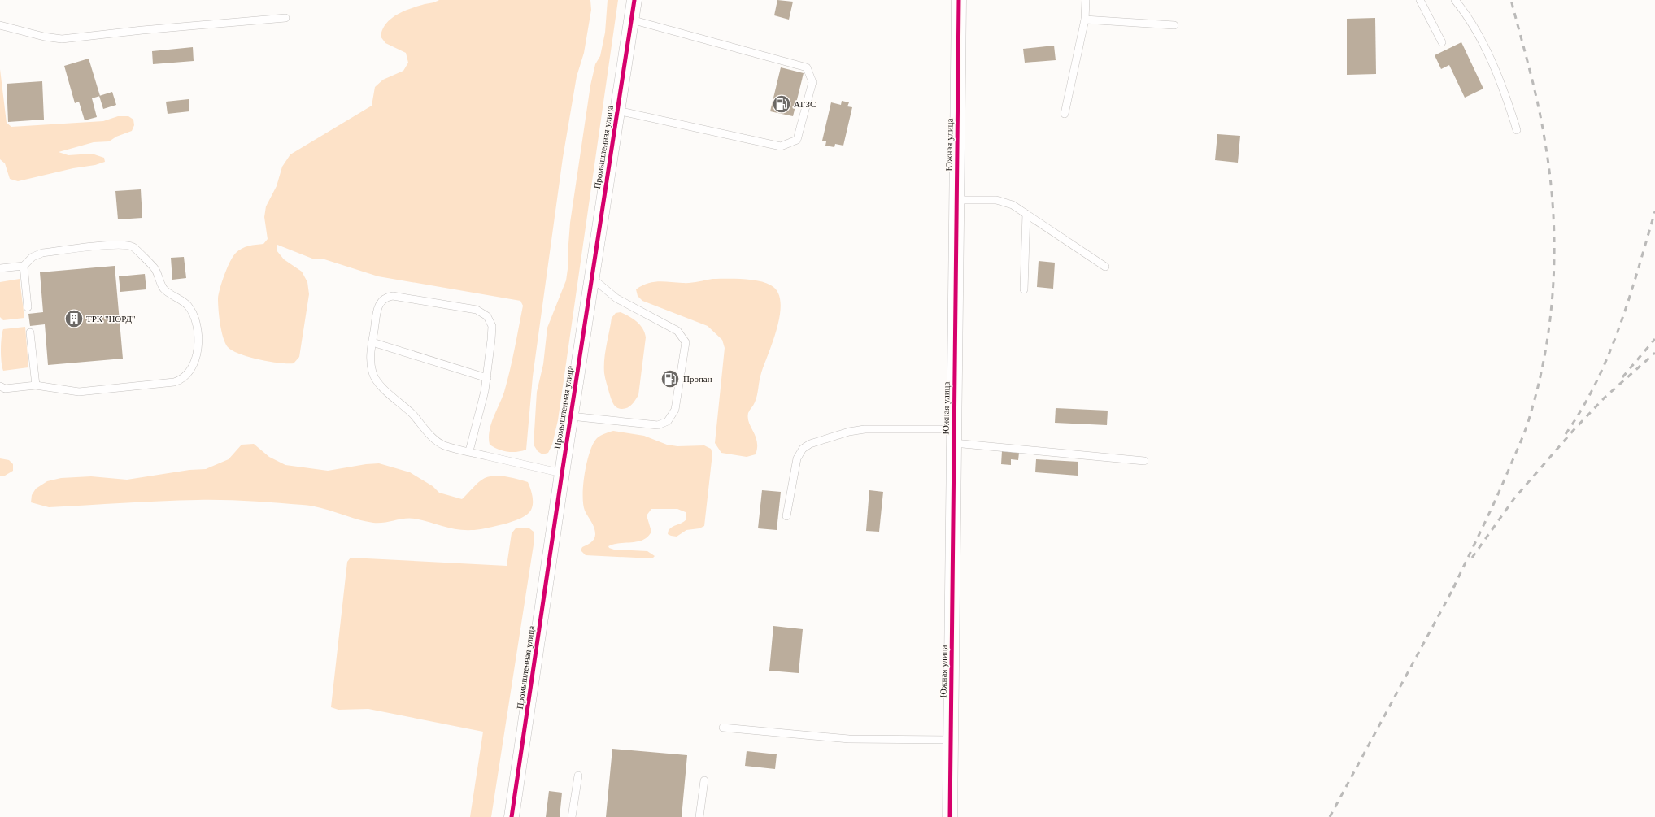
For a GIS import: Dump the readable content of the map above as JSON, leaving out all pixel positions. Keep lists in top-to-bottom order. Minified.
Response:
{"streets":{"street":["Южная улица","Промышленная улица"]},"places":{"fuel station":["АГЗС","Пропан"],"building":["ТРК \"НОРД\""]}}
